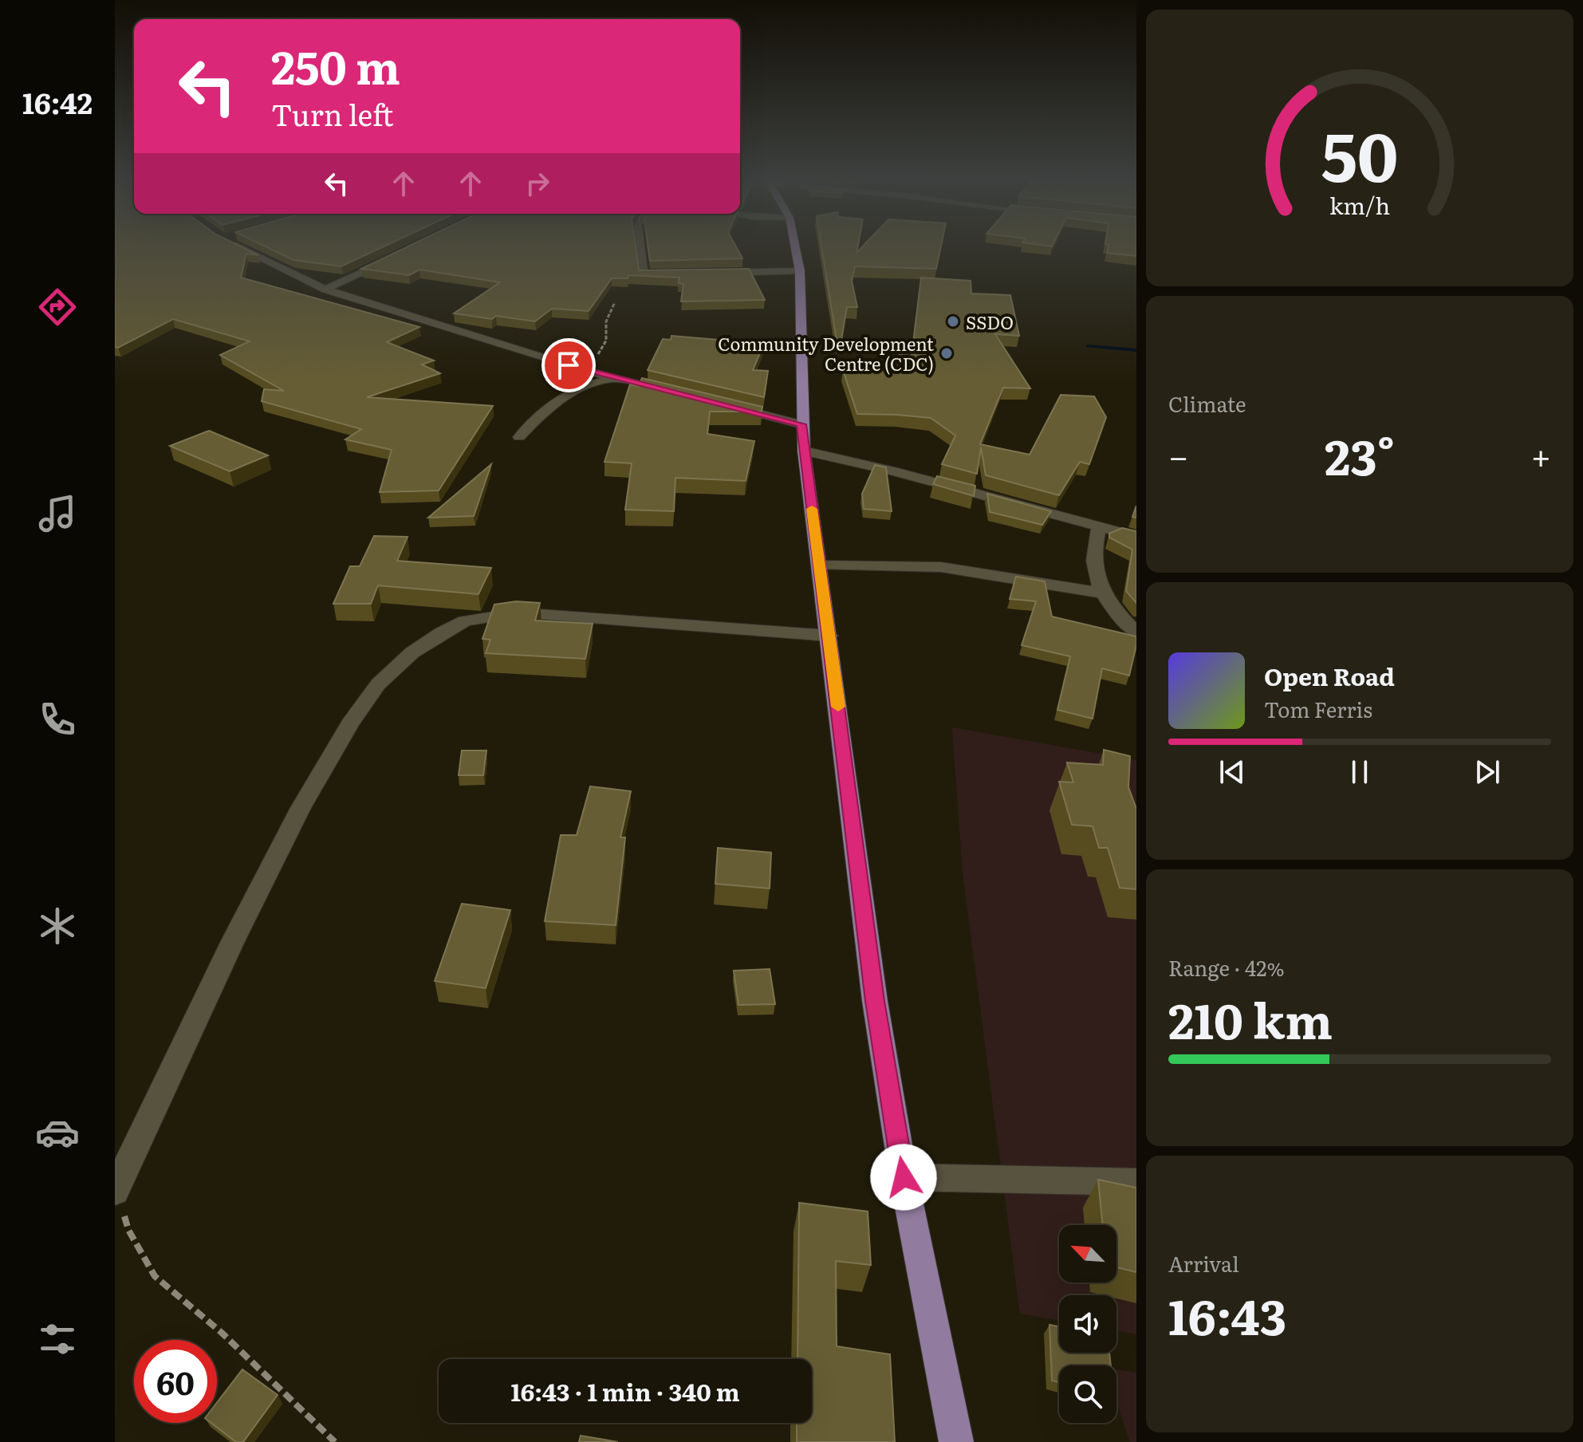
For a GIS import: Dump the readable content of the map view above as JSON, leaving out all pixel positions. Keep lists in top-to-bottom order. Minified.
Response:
{"places":["SSDO","Community Development Centre (CDC)"],"north":"top left","page":{"tabs":"16:42","turn":["250 m","Turn left"],"tile":["Climate",["Range · 42%","210 km"],["Arrival","16:43"]],"heat":["−","23°","+"],"song":["Open Road","Tom Ferris"],"limit":"60","trip":"16:43 · 1 min · 340 m","gauge":["50","km/h"]}}
